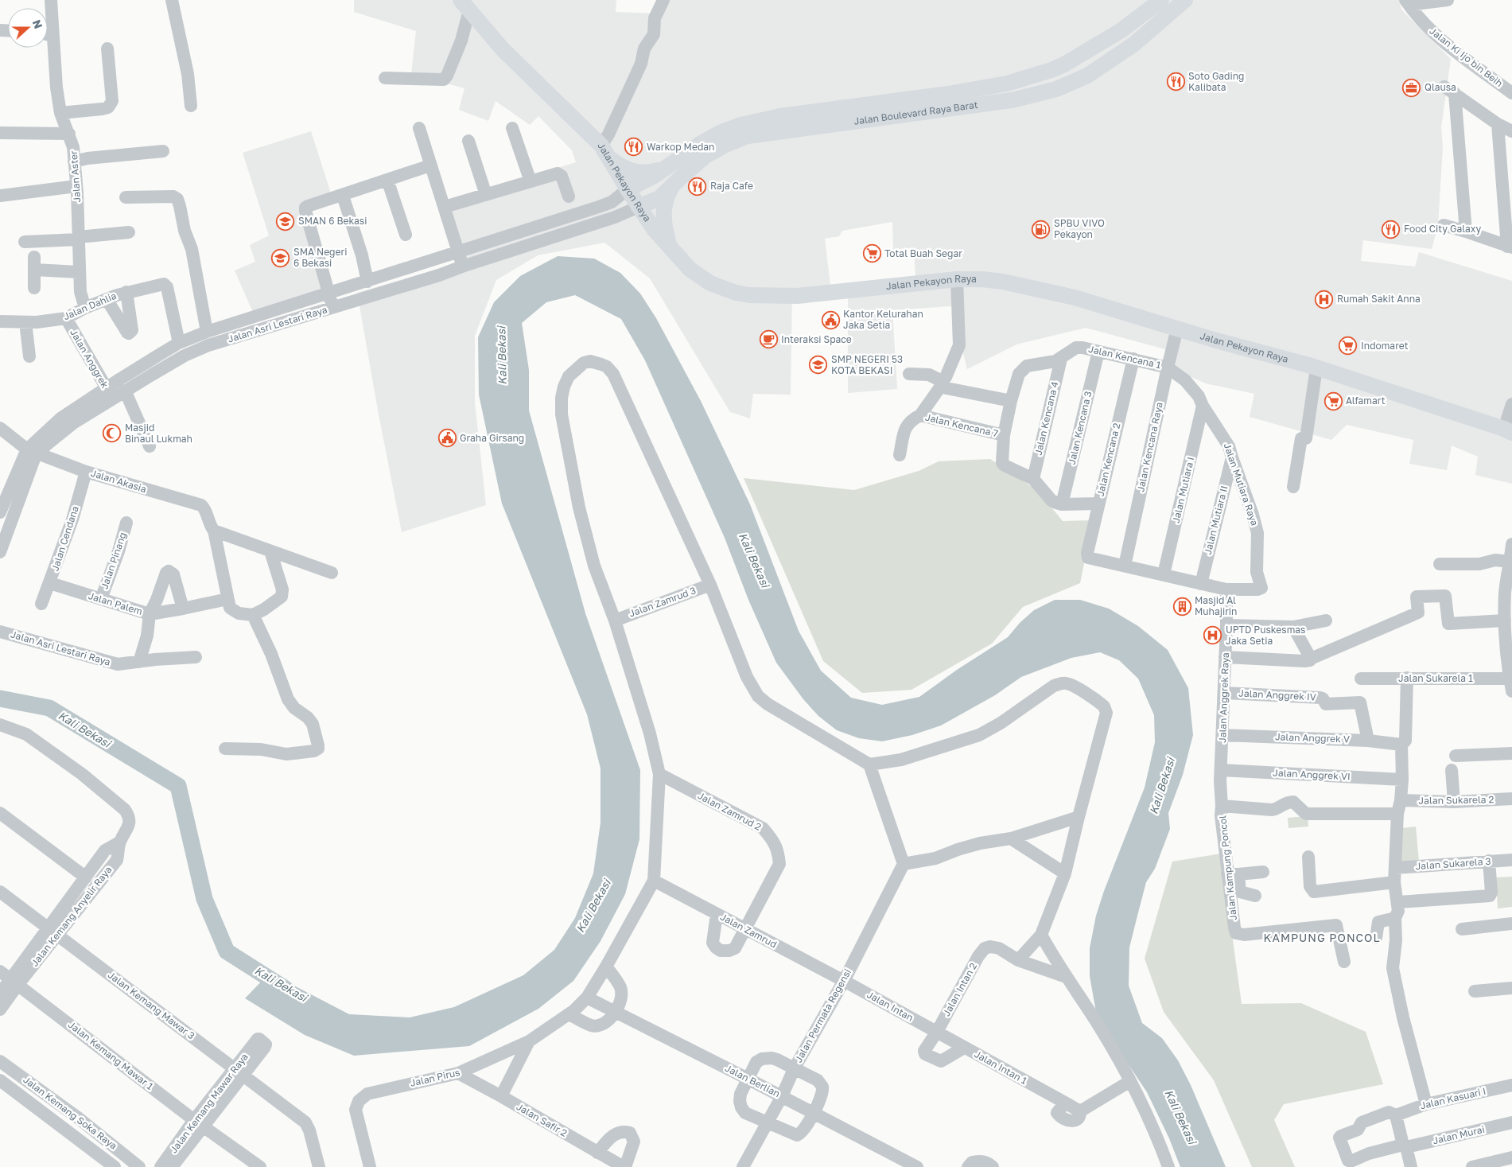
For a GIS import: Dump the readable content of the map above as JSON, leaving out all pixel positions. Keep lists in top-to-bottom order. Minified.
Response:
{"streets":{"main road":["Jalan Boulevard Raya Barat","Jalan Pekayon Raya"],"street":["Jalan Ki Ijo bin Beih","Jalan Aster","Jalan Dahlia","Jalan Asri Lestari Raya","Jalan Kencana 1","Jalan Anggrek","Jalan Kencana 4","Jalan Kencana 7","Jalan Kencana 3","Jalan Kencana Raya","Jalan Kencana 2","Jalan Akasia","Jalan Mutiara Raya","Jalan Mutiara I","Jalan Mutiara II","Jalan Cendana","Jalan Pinang","Jalan Zamrud 3","Jalan Palem","Jalan Sukarela 1","Jalan Anggrek IV","Jalan Anggrek Raya","Jalan Anggrek V","Jalan Anggrek VI","Jalan Sukarela 2","Jalan Zamrud 2","Jalan Sukarela 3","Jalan Kampung Poncol","Jalan Kemang Anyelir Raya","Jalan Zamrud","Jalan Intan 2","Jalan Kemang Mawar 3","Jalan Intan","Jalan Permata Regensi","Jalan Kemang Mawar 1","Jalan Intan 1","Jalan Pirus","Jalan Berlian","Jalan Kasuari I","Jalan Kemang Mawar Raya","Jalan Kemang Soka Raya","Jalan Safir 2","Jalan Murai"]},"crossings":[["Jalan Boulevard Raya Barat","Jalan Pekayon Raya"],["Jalan Boulevard Raya Barat","Jalan Asri Lestari Raya"],["Jalan Aster","Jalan Dahlia"],["Jalan Pekayon Raya","Jalan Asri Lestari Raya"],["Jalan Pekayon Raya","Jalan Kencana Raya"],["Jalan Dahlia","Jalan Asri Lestari Raya"],["Jalan Dahlia","Jalan Anggrek"],["Jalan Asri Lestari Raya","Jalan Anggrek"],["Jalan Asri Lestari Raya","Jalan Akasia"],["Jalan Kencana 1","Jalan Kencana 4"],["Jalan Kencana 1","Jalan Kencana 3"],["Jalan Kencana 1","Jalan Kencana Raya"],["Jalan Kencana 1","Jalan Kencana 2"],["Jalan Kencana 1","Jalan Mutiara Raya"],["Jalan Kencana Raya","Jalan Kencana 2"],["Jalan Kencana Raya","Jalan Mutiara Raya"],["Jalan Akasia","Jalan Cendana"],["Jalan Mutiara Raya","Jalan Mutiara I"],["Jalan Mutiara Raya","Jalan Mutiara II"],["Jalan Mutiara Raya","Jalan Anggrek Raya"],["Jalan Cendana","Jalan Palem"],["Jalan Pinang","Jalan Palem"],["Jalan Anggrek IV","Jalan Anggrek Raya"],["Jalan Anggrek IV","Jalan Anggrek V"],["Jalan Anggrek Raya","Jalan Anggrek V"],["Jalan Anggrek Raya","Jalan Anggrek VI"],["Jalan Anggrek Raya","Jalan Kampung Poncol"],["Jalan Zamrud 2","Jalan Zamrud"],["Jalan Kemang Anyelir Raya","Jalan Kemang Mawar 3"],["Jalan Kemang Anyelir Raya","Jalan Kemang Mawar 1"],["Jalan Zamrud","Jalan Intan"],["Jalan Zamrud","Jalan Permata Regensi"],["Jalan Zamrud","Jalan Pirus"],["Jalan Intan 2","Jalan Intan"],["Jalan Intan 2","Jalan Intan 1"],["Jalan Kemang Mawar 3","Jalan Kemang Mawar Raya"],["Jalan Intan","Jalan Permata Regensi"],["Jalan Intan","Jalan Intan 1"],["Jalan Permata Regensi","Jalan Berlian"],["Jalan Kemang Mawar 1","Jalan Kemang Mawar Raya"],["Jalan Pirus","Jalan Berlian"],["Jalan Pirus","Jalan Safir 2"],["Jalan Kasuari I","Jalan Murai"]],"districts":["KAMPUNG PONCOL"],"water":["Kali Bekasi"],"places":{"restaurant":["Soto Gading Kalibata","Warkop Medan","Raja Cafe","Food City Galaxy"],"office":["Qlausa"],"school or university":["SMAN 6 Bekasi","SMA Negeri 6 Bekasi","SMP NEGERI 53 KOTA BEKASI"],"fuel station":["SPBU VIVO Pekayon"],"supermarket":["Total Buah Segar","Indomaret","Alfamart"],"hospital":["Rumah Sakit Anna","UPTD Puskesmas Jaka Setia"],"public building":["Kantor Kelurahan Jaka Setia","Graha Girsang"],"cafe":["Interaksi Space"],"mosque":["Masjid Binaul Lukmah"],"building":["Masjid Al Muhajirin"]},"north":"right"}
